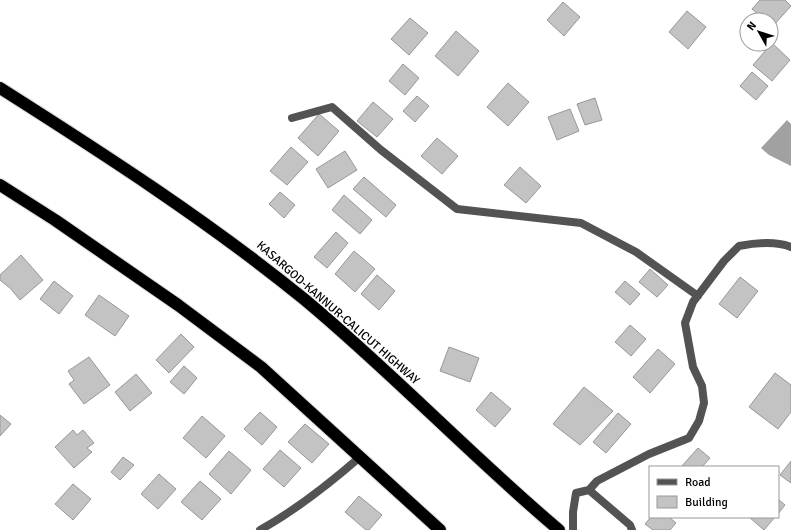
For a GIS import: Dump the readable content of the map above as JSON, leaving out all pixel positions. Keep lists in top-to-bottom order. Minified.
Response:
{"streets":{"highway":["KASARGOD-KANNUR-CALICUT HIGHWAY"]},"legend":["Road","Building"],"north":"top left"}
